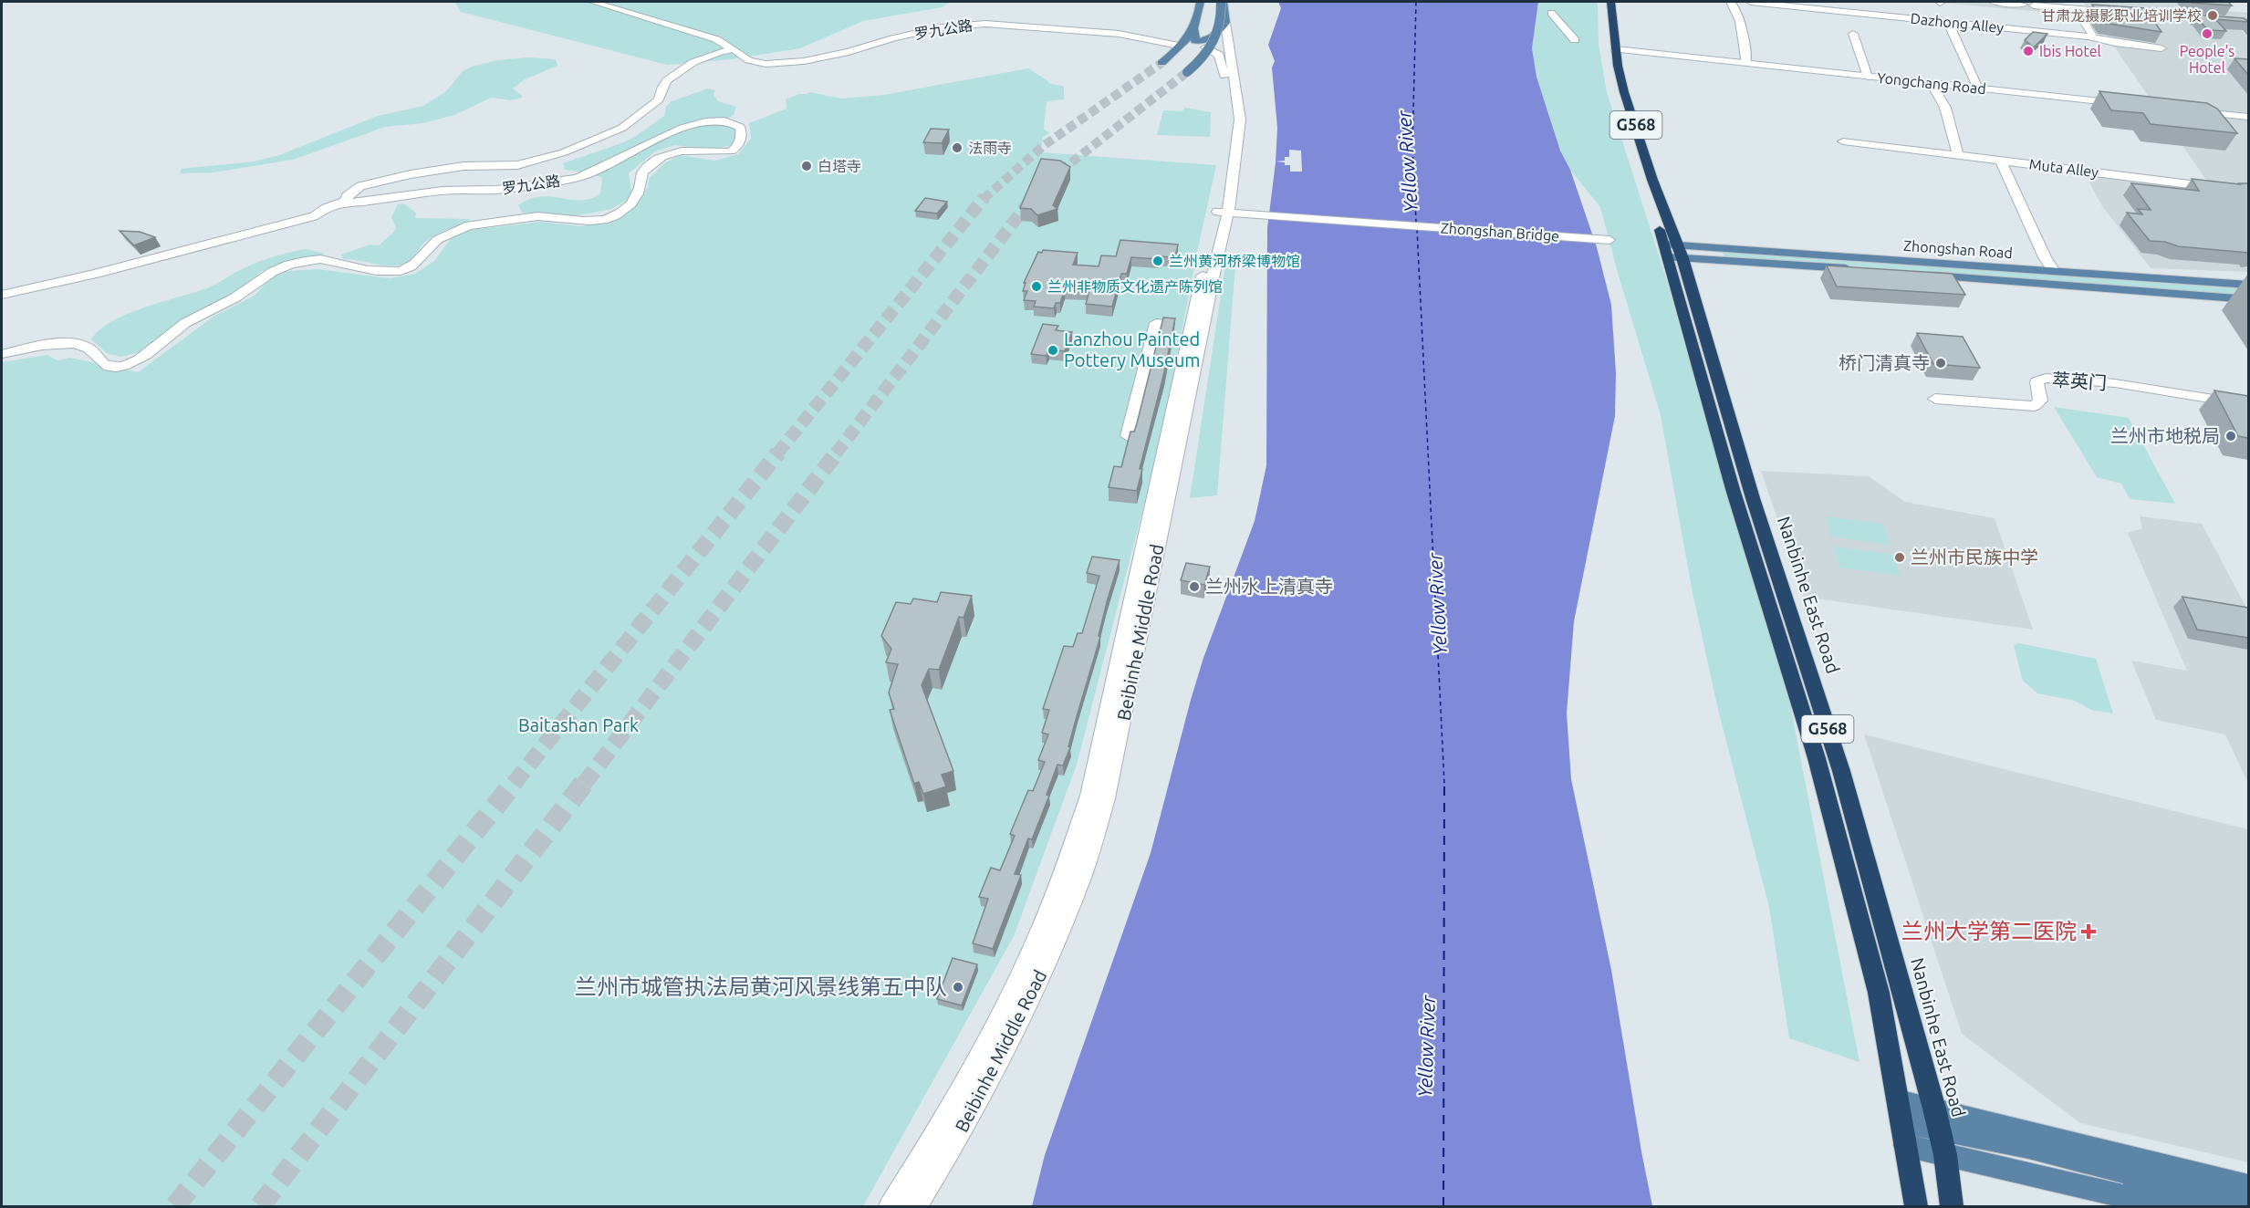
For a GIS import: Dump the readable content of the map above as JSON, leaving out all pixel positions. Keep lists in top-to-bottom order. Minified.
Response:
{"streets":{"highway":["G568","Nanbinhe East Road"],"main road":["Zhongshan Road"],"street":["Dazhong Alley","罗九公路","Yongchang Road","Muta Alley","Zhongshan Bridge","萃英门","Beibinhe Middle Road"]},"crossings":[["Yongchang Road","Nanbinhe East Road"],["Muta Alley","Zhongshan Road"],["Zhongshan Bridge","Beibinhe Middle Road"],["Zhongshan Road","Nanbinhe East Road"]],"water":["Yellow River"],"parks":["Baitashan Park"],"places":{"other":["甘肃龙摄影职业培训学校","People's Hotel","Ibis Hotel","法雨寺","白塔寺","兰州黄河桥梁博物馆","兰州非物质文化遗产陈列馆","Lanzhou Painted Pottery Museum","桥门清真寺","兰州市地税局","兰州市民族中学","兰州水上清真寺","兰州市城管执法局黄河风景线第五中队"],"health":["兰州大学第二医院"]}}
